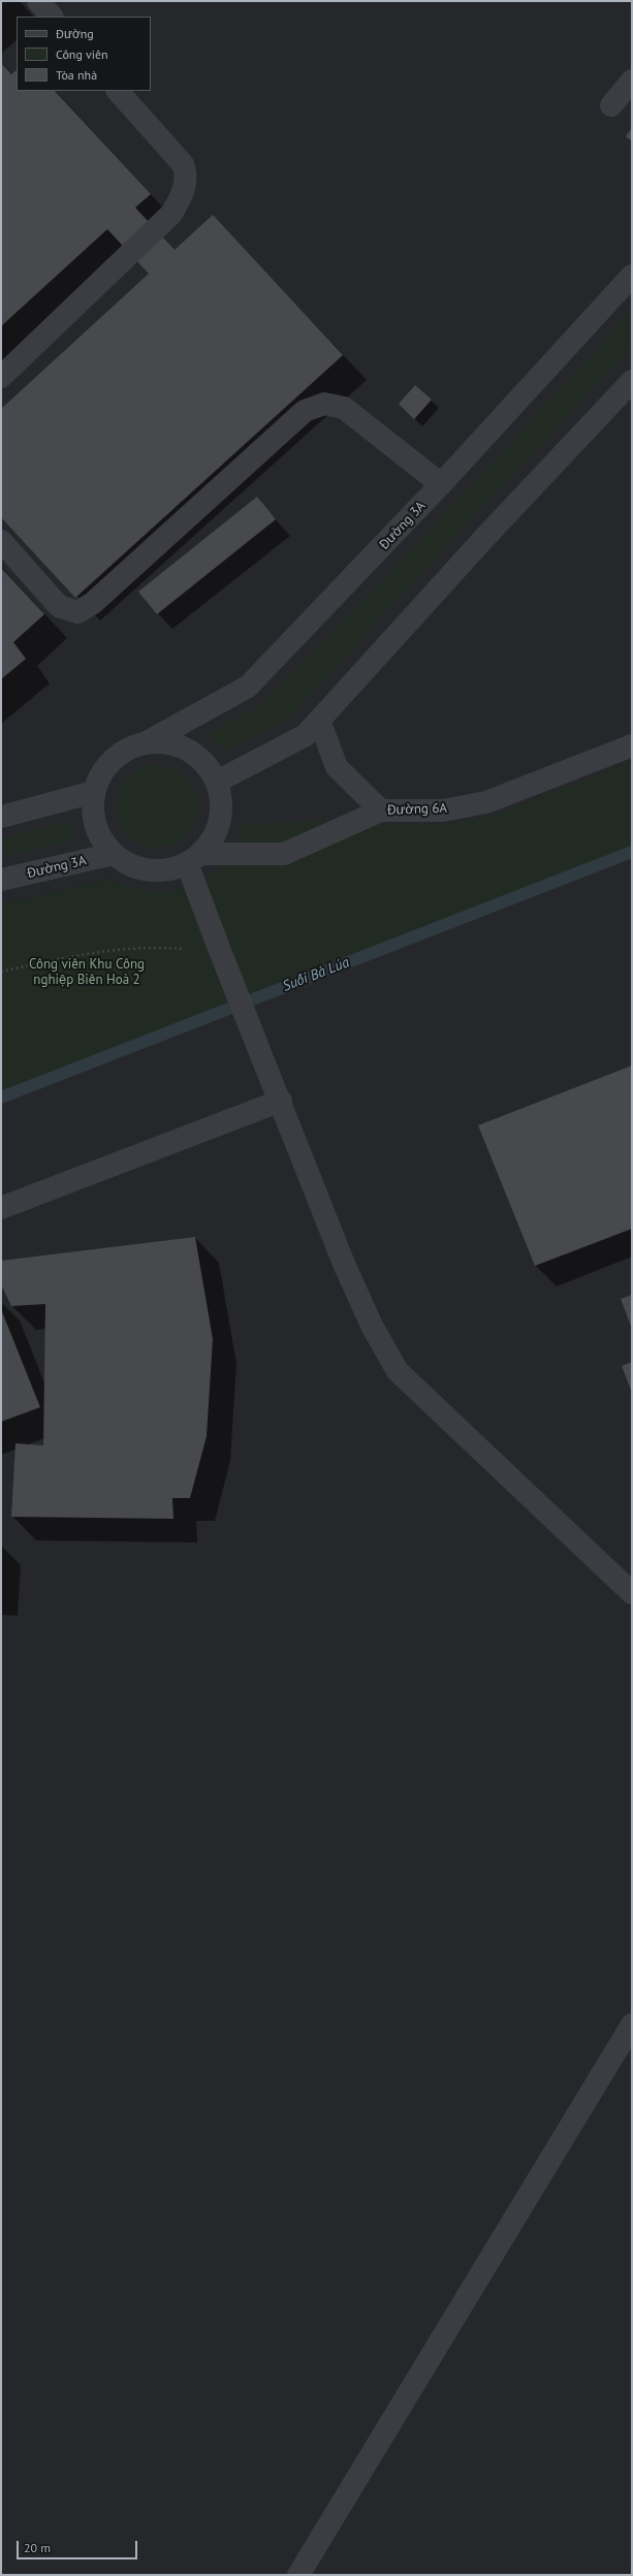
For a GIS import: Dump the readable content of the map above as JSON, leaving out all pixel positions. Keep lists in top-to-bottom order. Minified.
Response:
{"streets":{"street":["Đường 3A","Đường 6A"]},"crossings":[["Đường 3A","Đường 6A"]],"water":["Suối Bà Lúa"],"parks":["Công viên Khu Công nghiệp Biên Hoà 2"],"legend":["Đường","Công viên","Tòa nhà"],"scale_bar":"20 m"}
